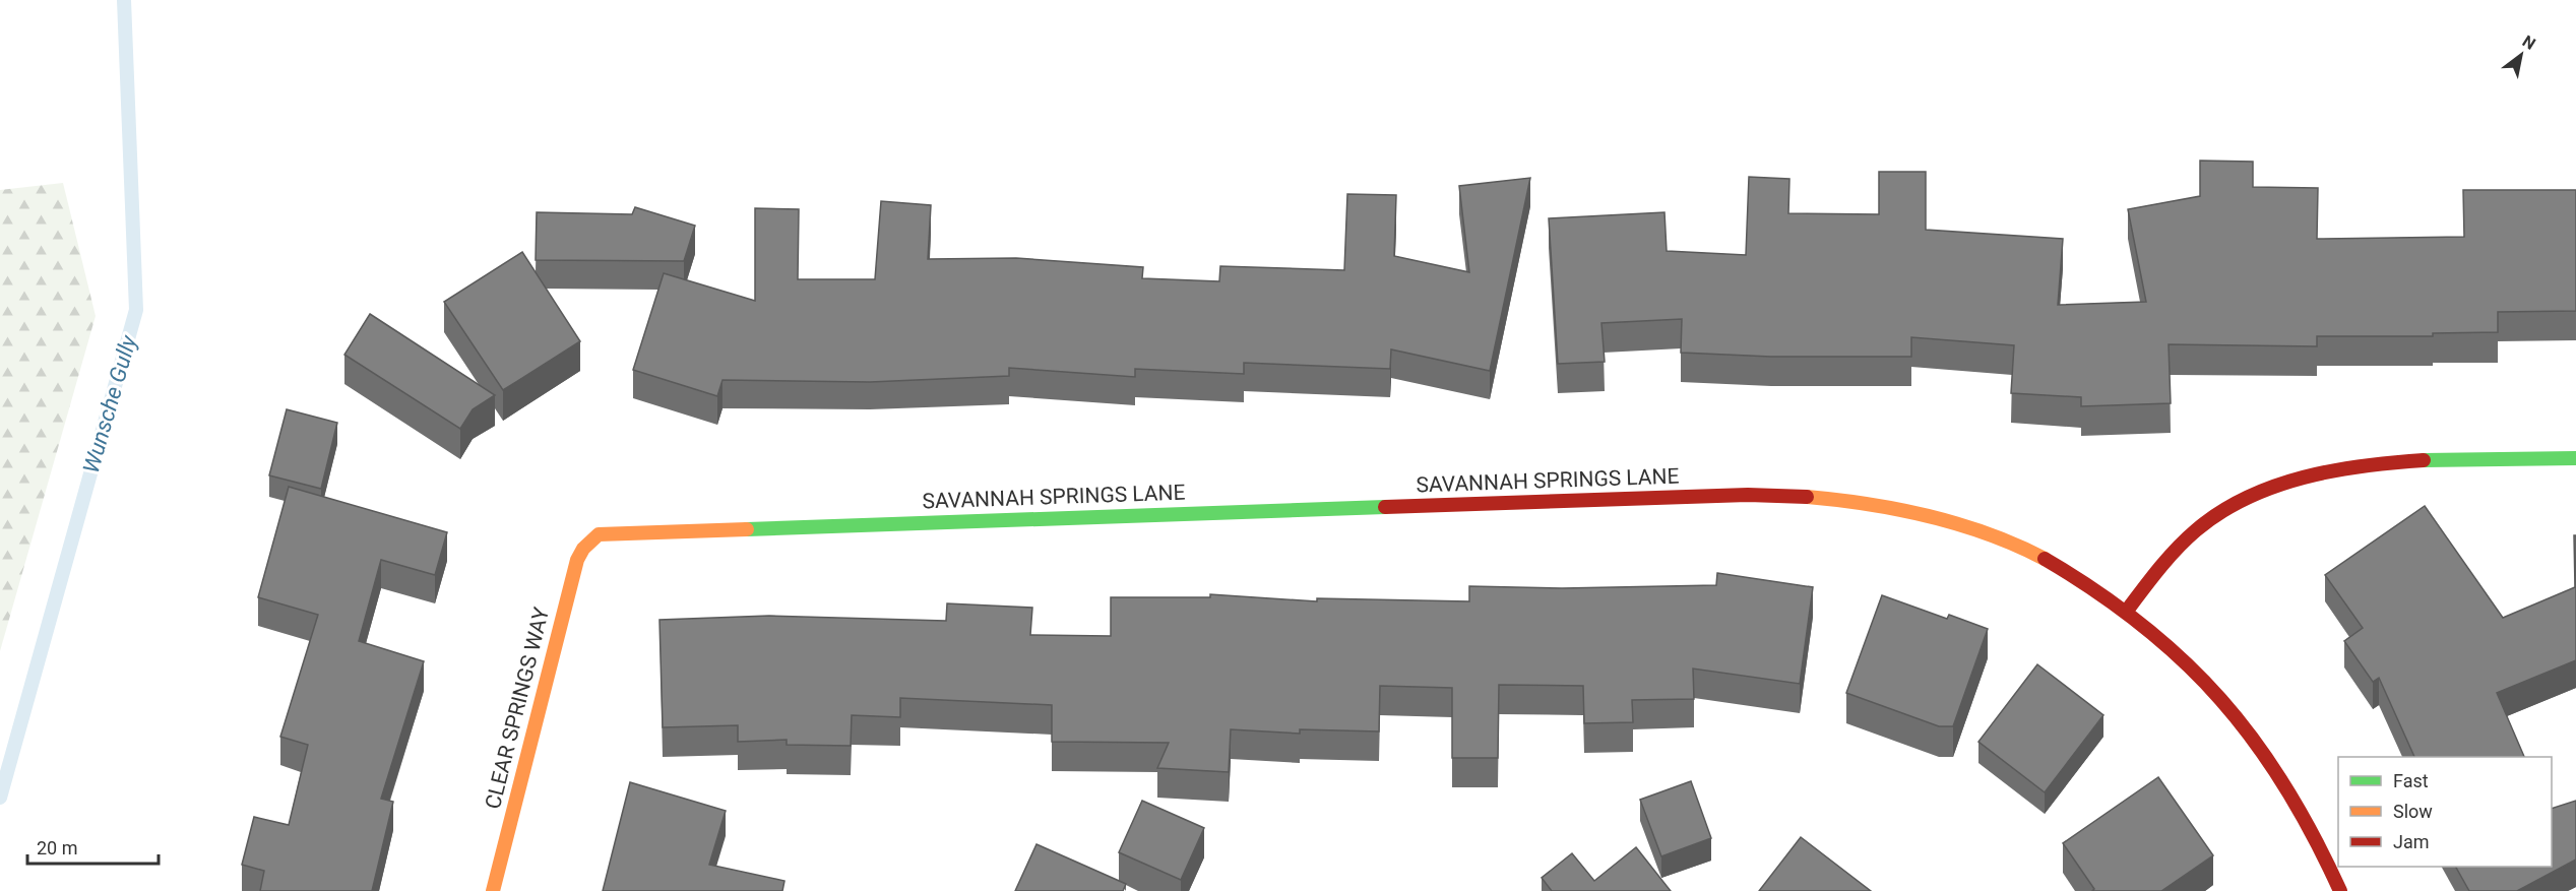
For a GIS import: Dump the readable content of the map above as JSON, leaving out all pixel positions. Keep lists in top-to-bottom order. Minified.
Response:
{"streets":{"street":["SAVANNAH SPRINGS LANE","CLEAR SPRINGS WAY"]},"crossings":[["SAVANNAH SPRINGS LANE","CLEAR SPRINGS WAY"]],"water":["Wunsche Gully"],"legend":["Fast","Slow","Jam"],"scale_bar":"20 m","north":"top right"}
